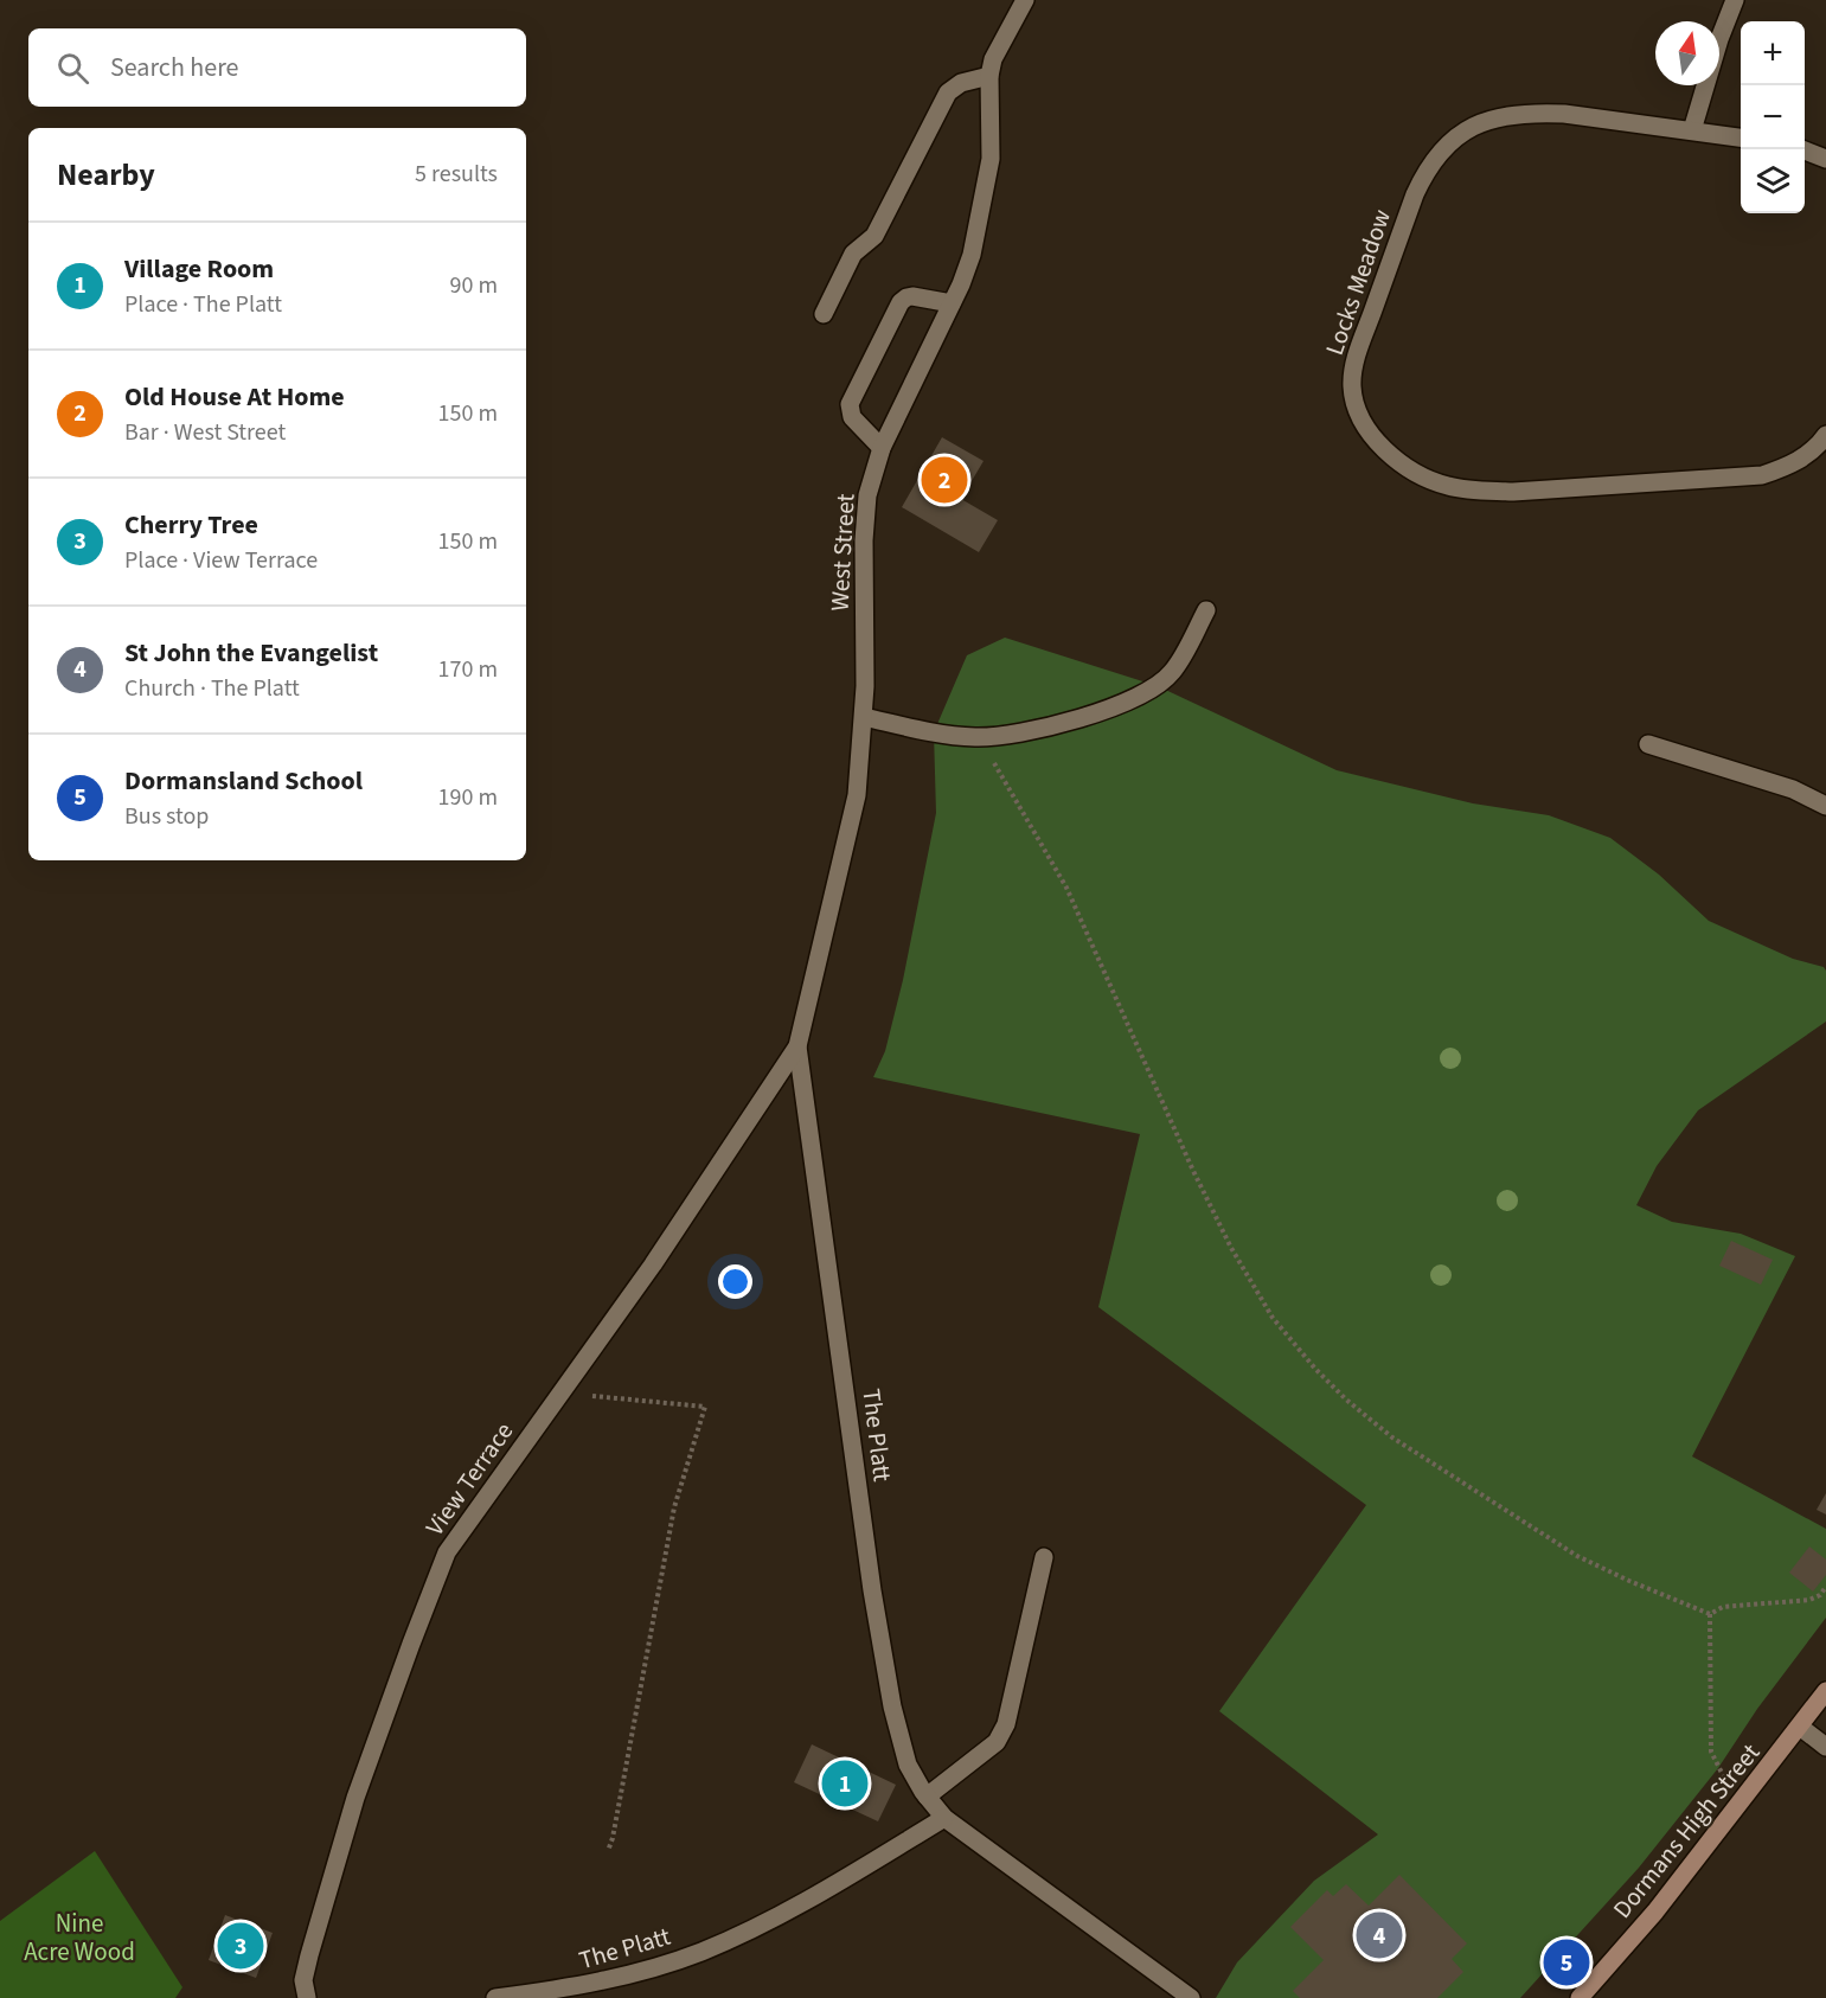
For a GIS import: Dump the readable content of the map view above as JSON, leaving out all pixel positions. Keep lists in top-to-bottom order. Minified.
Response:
{"streets":{"street":["Locks Meadow","West Street","The Platt","View Terrace","Dormans High Street"]},"crossings":[["West Street","The Platt"],["West Street","View Terrace"],["The Platt","View Terrace"]],"parks":["Nine Acre Wood"],"north":"top","page":{"map_buttons":["+","−"],"search":"Search here","heading":["Nearby","5 results"],"list":[{"mark":"1","name":"Village Room","note":"Place · The Platt","value":"90 m"},{"mark":"2","name":"Old House At Home","note":"Bar · West Street","value":"150 m"},{"mark":"3","name":"Cherry Tree","note":"Place · View Terrace","value":"150 m"},{"mark":"4","name":"St John the Evangelist","note":"Church · The Platt","value":"170 m"},{"mark":"5","name":"Dormansland School","note":"Bus stop","value":"190 m"}],"pins":["2","1","4","3","5"]}}
